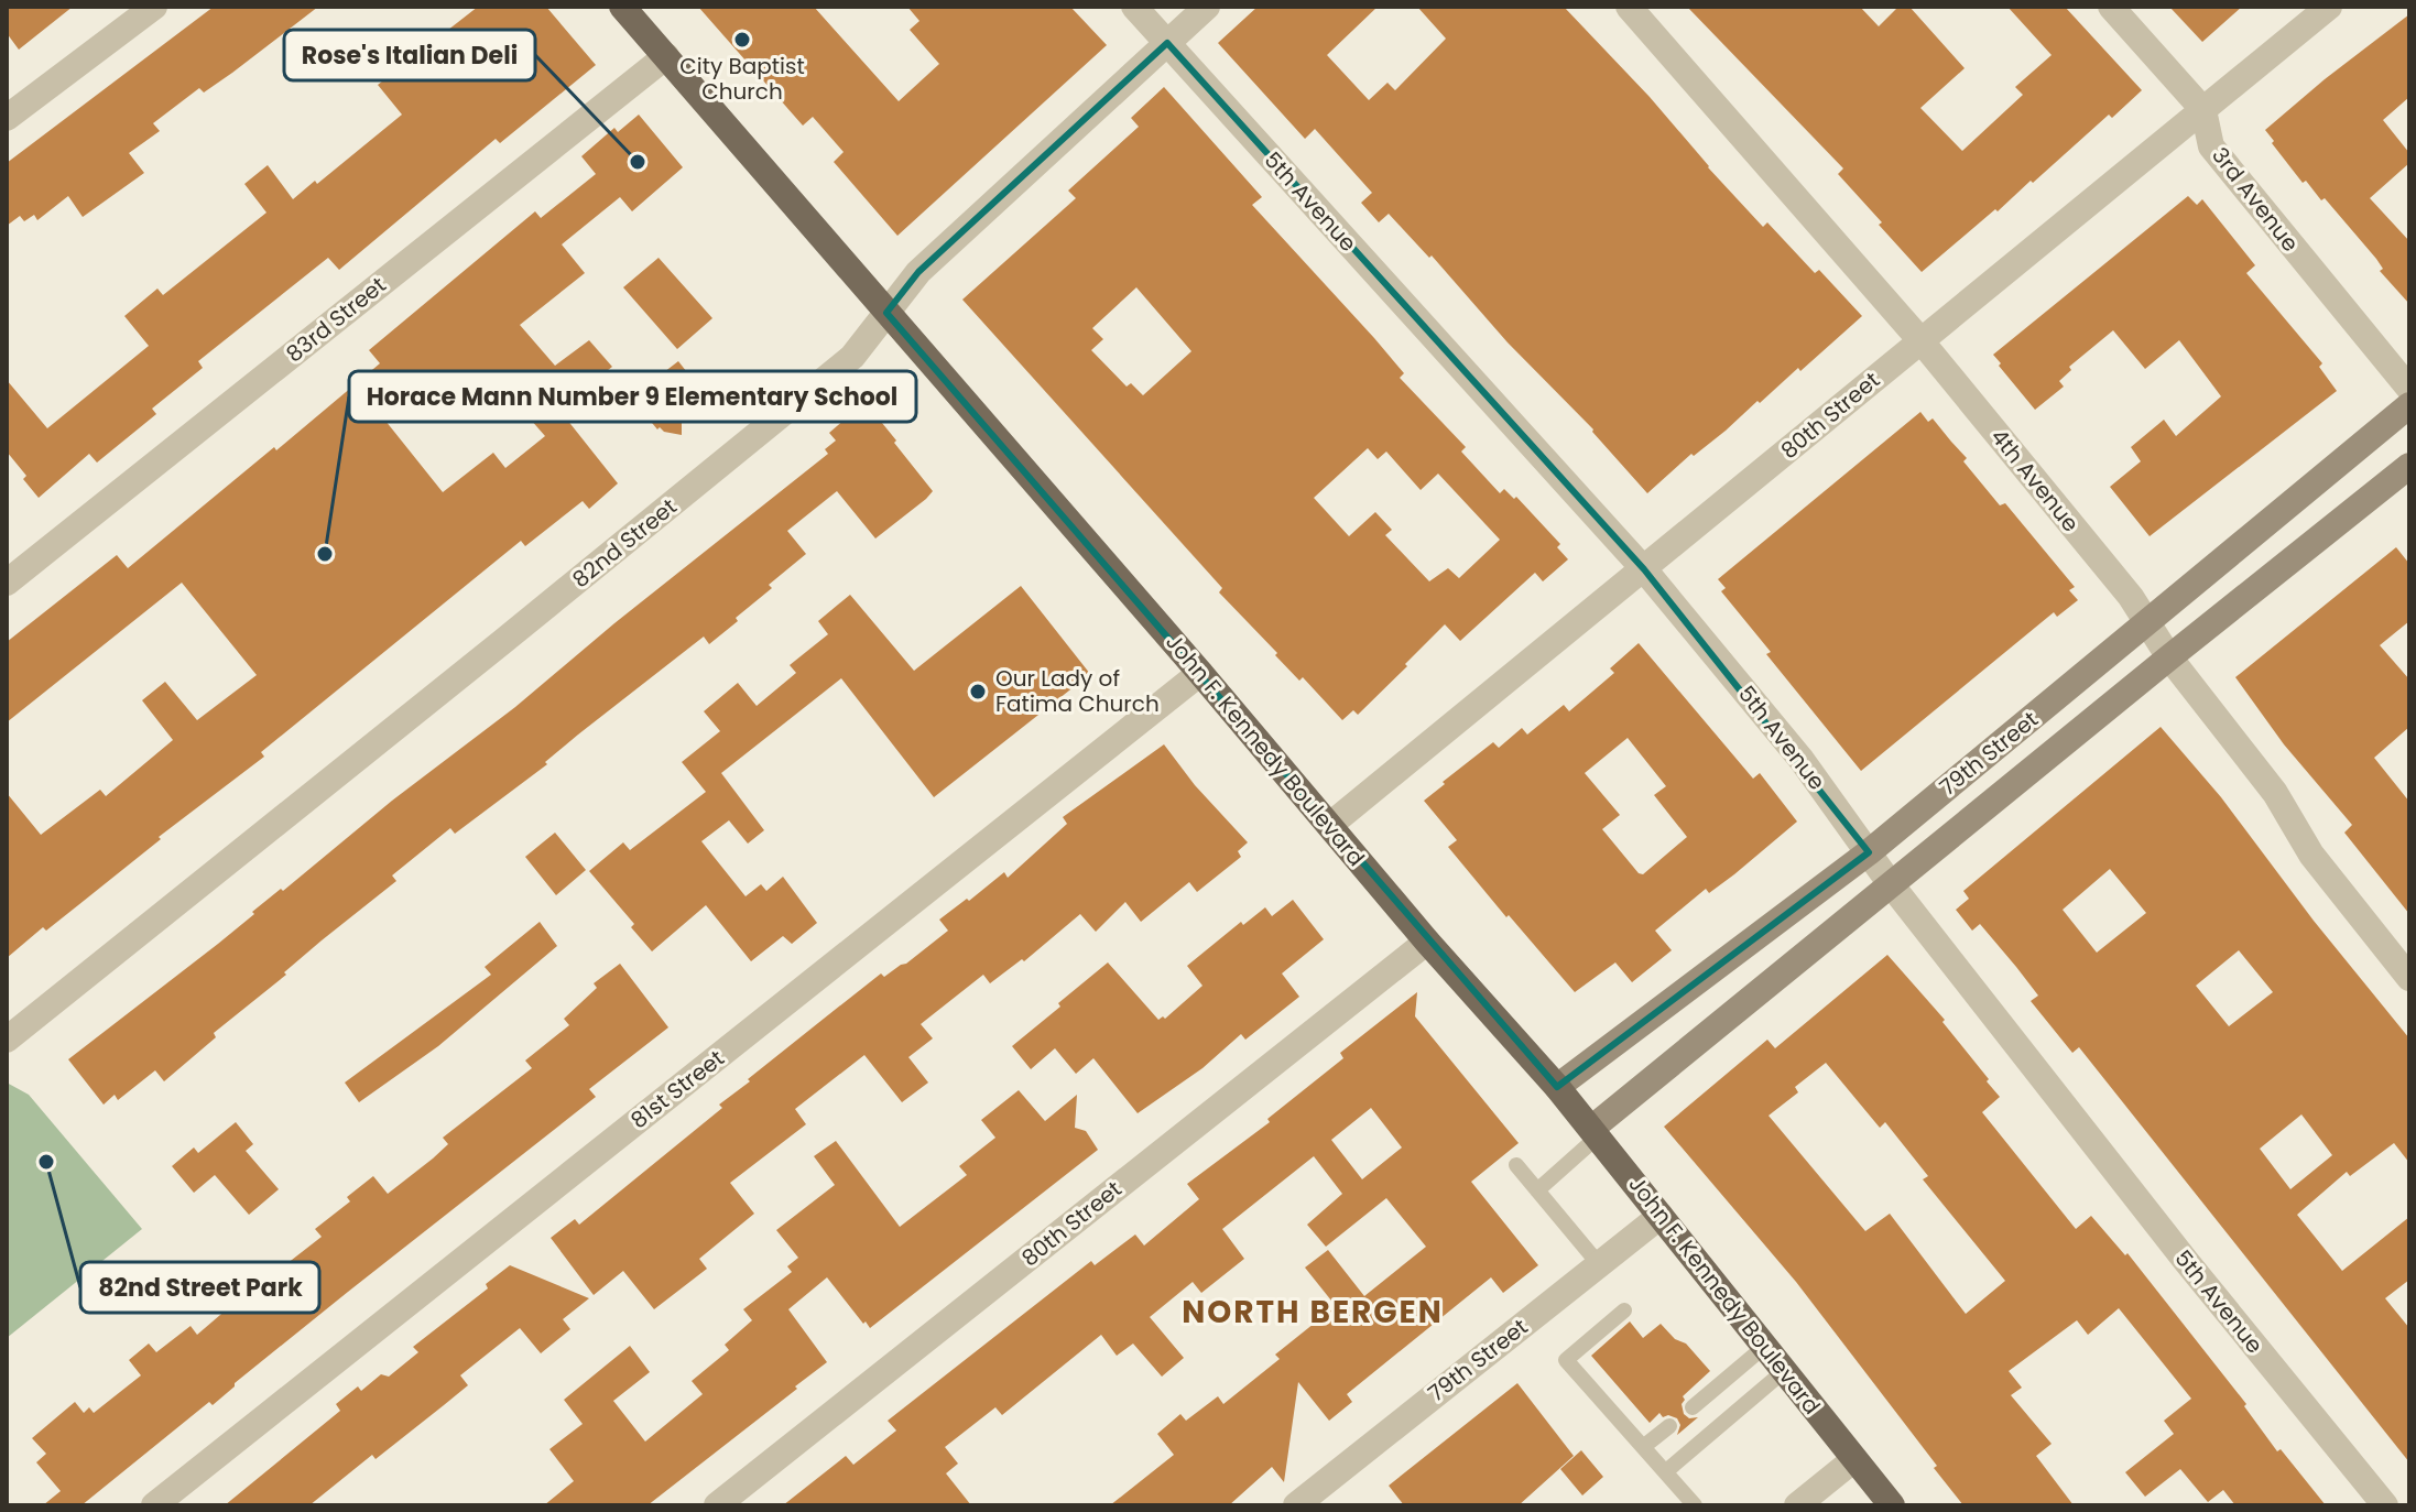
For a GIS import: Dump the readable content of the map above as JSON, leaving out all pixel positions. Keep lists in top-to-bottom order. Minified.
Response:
{"streets":{"main road":["John F. Kennedy Boulevard"],"street":["3rd Avenue","5th Avenue","83rd Street","80th Street","4th Avenue","82nd Street","79th Street","81st Street"]},"crossings":[["3rd Avenue","80th Street"],["5th Avenue","80th Street"],["5th Avenue","82nd Street"],["5th Avenue","79th Street"],["83rd Street","John F. Kennedy Boulevard"],["80th Street","4th Avenue"],["80th Street","John F. Kennedy Boulevard"],["4th Avenue","79th Street"],["82nd Street","John F. Kennedy Boulevard"],["John F. Kennedy Boulevard","79th Street"],["John F. Kennedy Boulevard","81st Street"]],"districts":["NORTH BERGEN"],"places":["City Baptist Church","Rose's Italian Deli","Horace Mann Number 9 Elementary School","Our Lady of Fatima Church","82nd Street Park"]}
